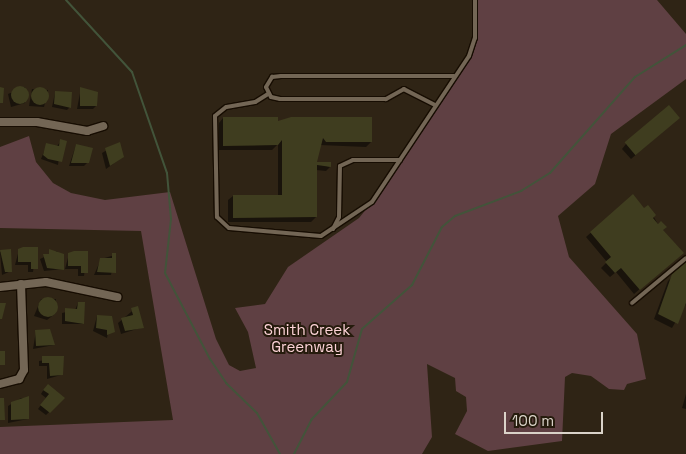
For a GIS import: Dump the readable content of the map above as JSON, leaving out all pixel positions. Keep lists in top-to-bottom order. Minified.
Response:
{"parks":["Smith Creek Greenway"],"scale_bar":"100 m"}
